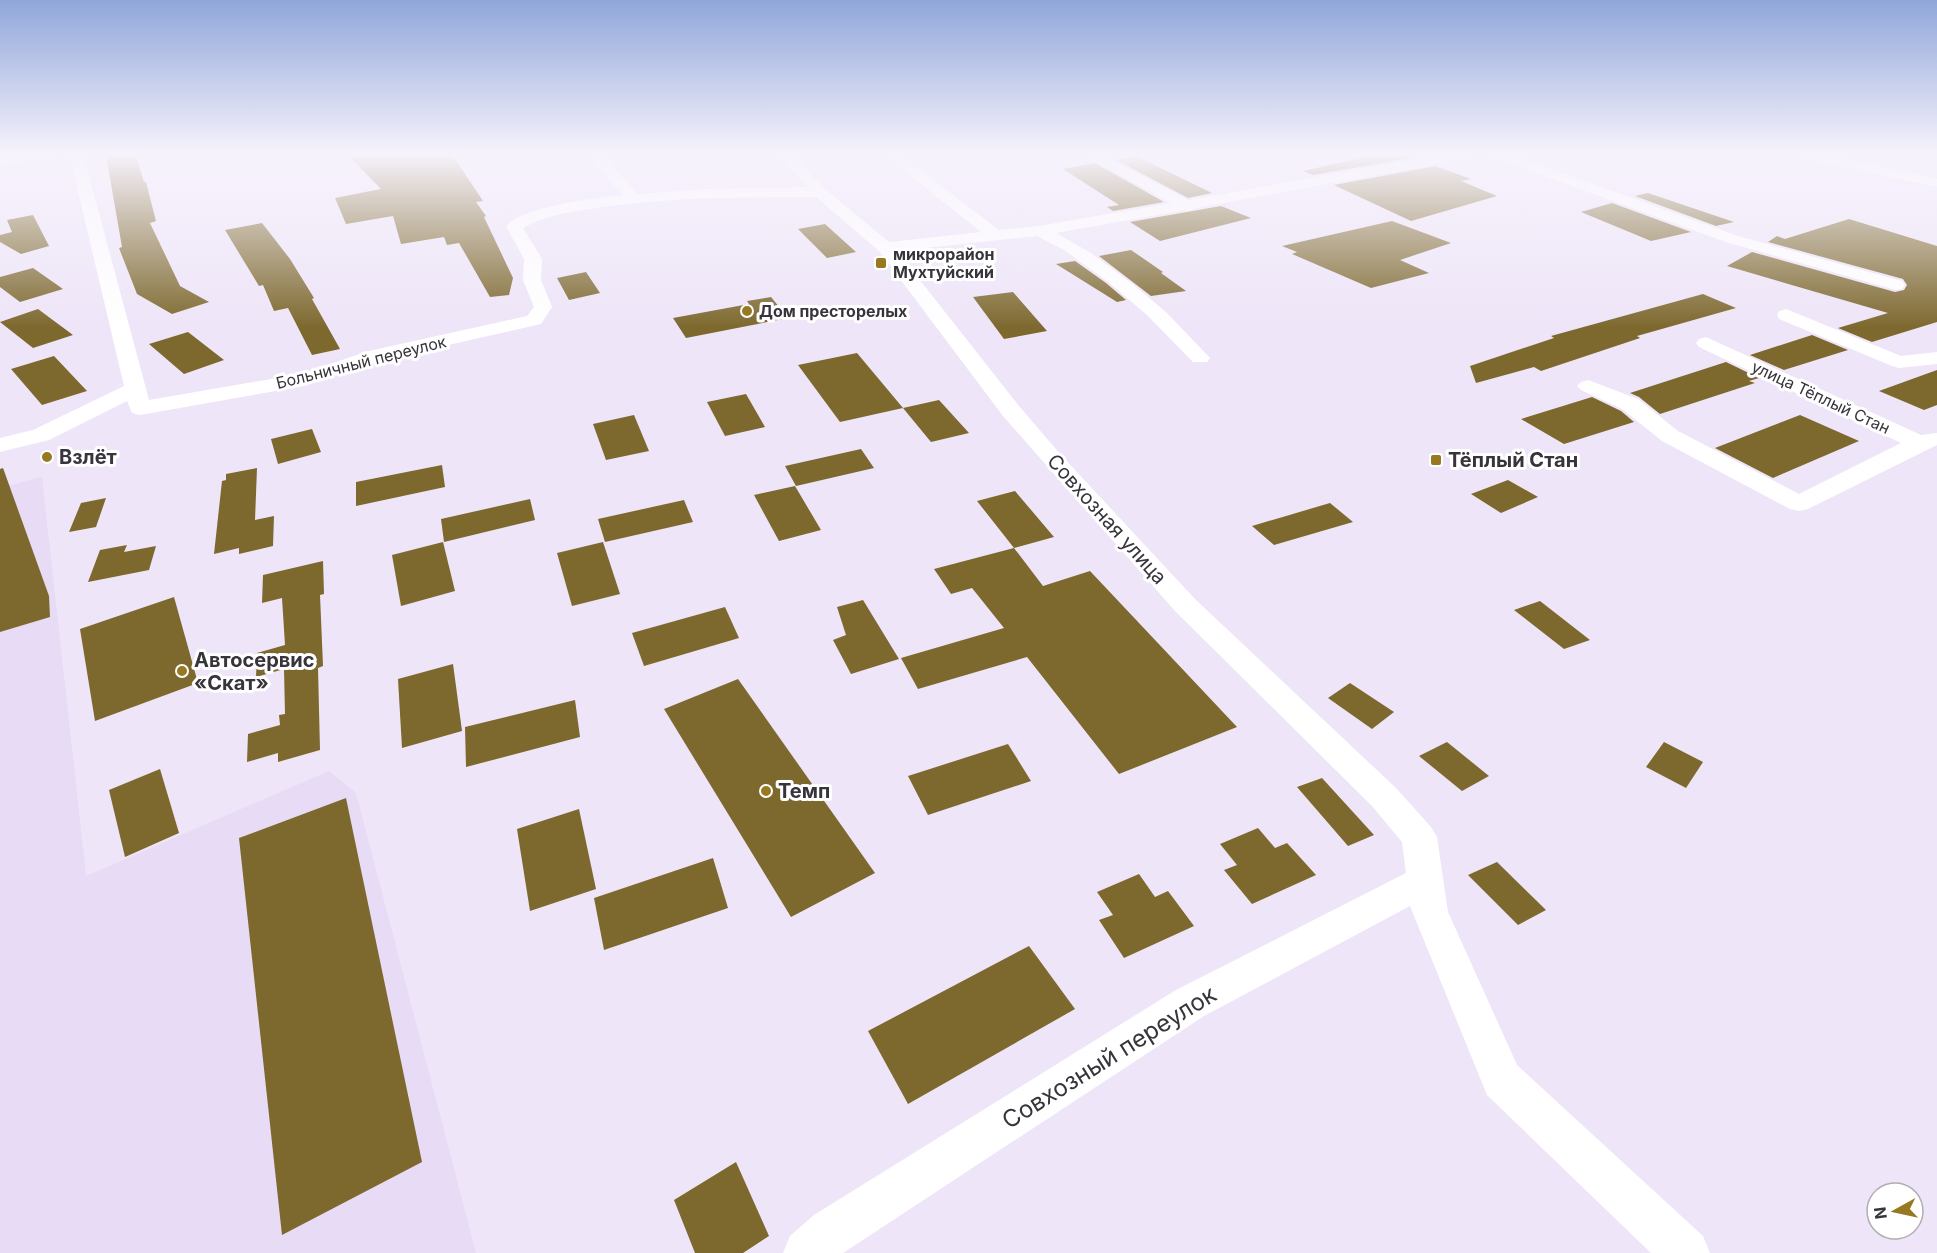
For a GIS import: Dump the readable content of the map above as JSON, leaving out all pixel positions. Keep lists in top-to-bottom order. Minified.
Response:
{"streets":{"street":["Больничный переулок","улица Тёплый Стан","Совхозная улица","Совхозный переулок"]},"crossings":[["Совхозная улица","Совхозный переулок"]],"places":{"transit":["микрорайон Мухтуйский","Тёплый Стан"],"other":["Дом престорелых","Взлёт","Автосервис «Скат»","Темп"]},"north":"left"}
